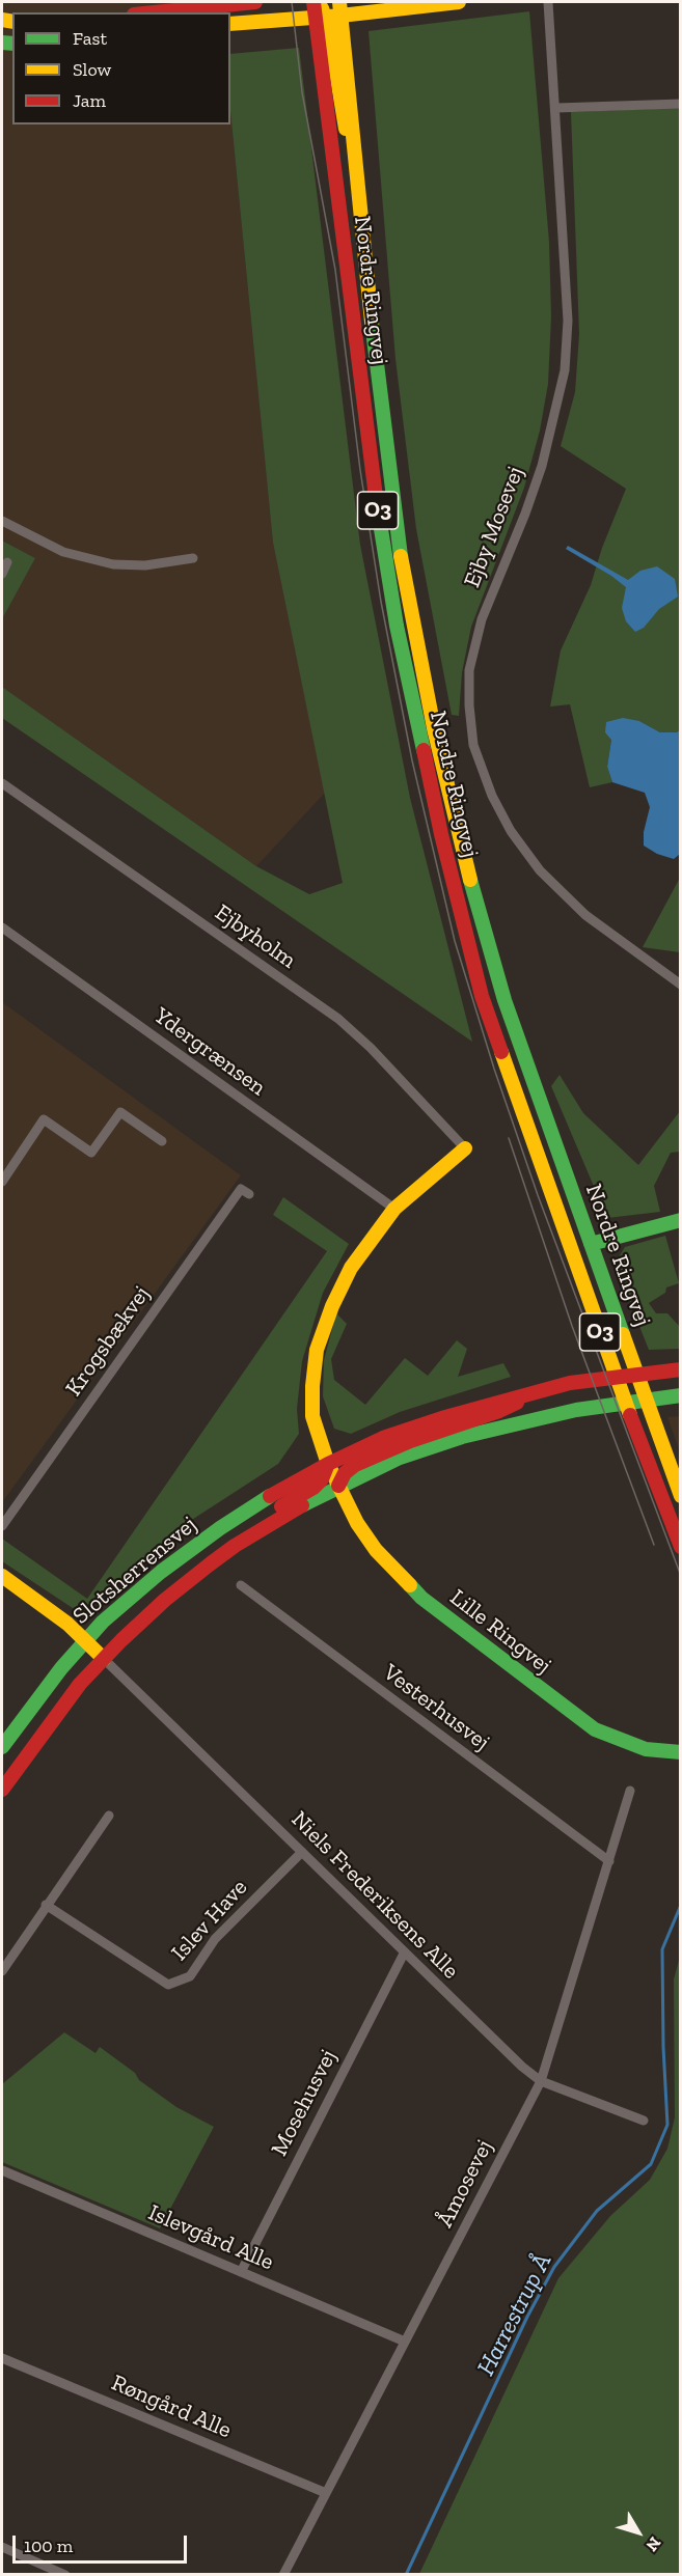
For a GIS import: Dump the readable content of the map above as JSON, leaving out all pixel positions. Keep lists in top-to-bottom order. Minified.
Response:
{"streets":{"street":["Nordre Ringvej","O3","Ejby Mosevej","Ejbyholm","Ydergrænsen","Krogsbækvej","Slotsherrensvej","Lille Ringvej","Vesterhusvej","Niels Frederiksens Alle","Islev Have","Mosehusvej","Åmosevej","Islevgård Alle","Røngård Alle"]},"crossings":[["Slotsherrensvej","Lille Ringvej"],["Slotsherrensvej","Niels Frederiksens Alle"],["Vesterhusvej","Åmosevej"],["Niels Frederiksens Alle","Islev Have"],["Niels Frederiksens Alle","Mosehusvej"],["Niels Frederiksens Alle","Åmosevej"],["Mosehusvej","Islevgård Alle"],["Åmosevej","Islevgård Alle"],["Åmosevej","Røngård Alle"]],"water":["Harrestrup Å"],"legend":["Fast","Slow","Jam"],"scale_bar":"100 m","north":"bottom right"}
